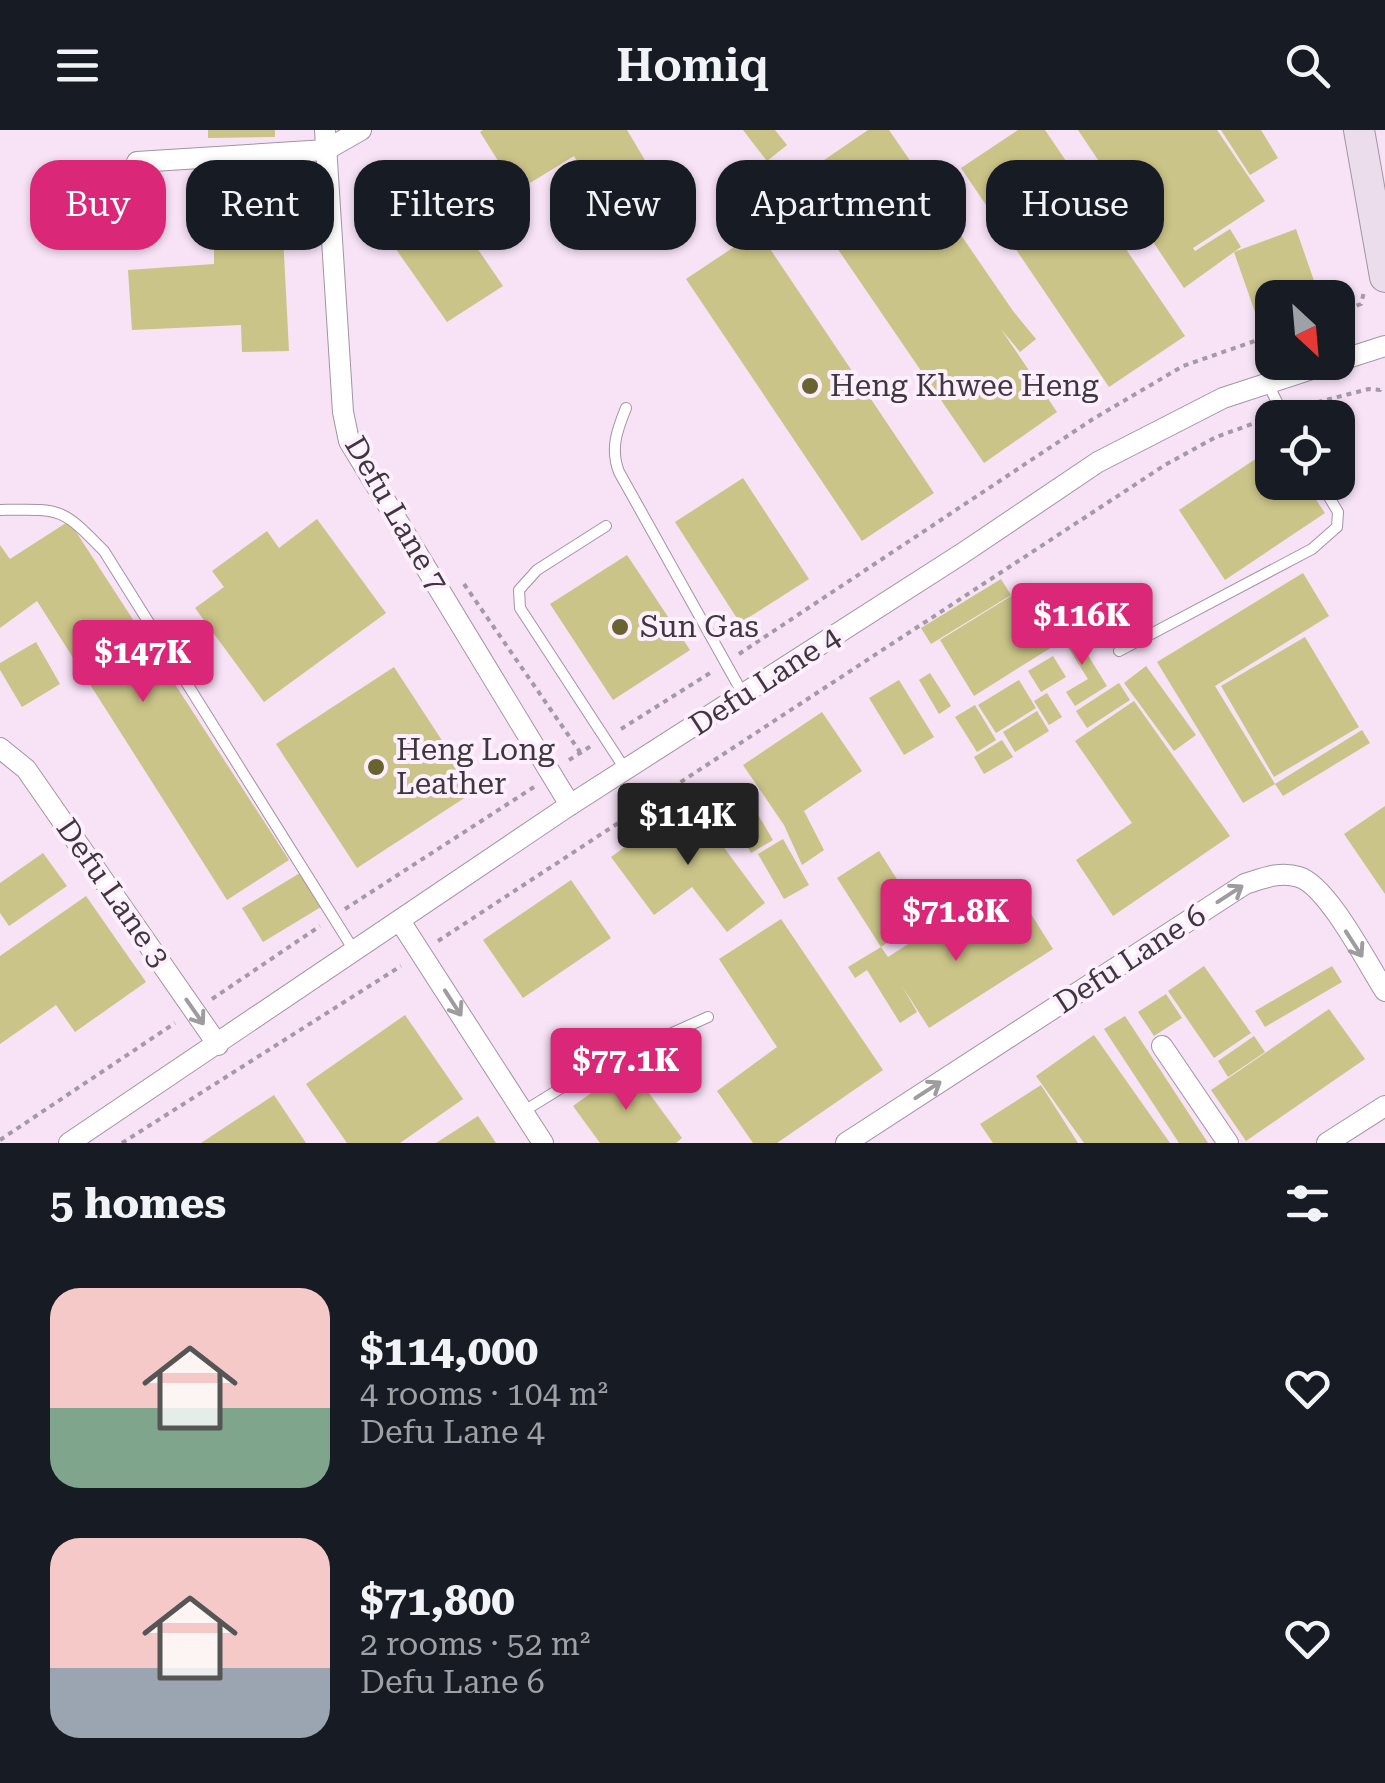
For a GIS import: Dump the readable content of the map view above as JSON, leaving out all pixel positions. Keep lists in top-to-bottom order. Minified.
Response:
{"streets":{"street":["Defu Lane 7","Defu Lane 4","Defu Lane 3","Defu Lane 6"]},"crossings":[["Defu Lane 7","Defu Lane 4"],["Defu Lane 4","Defu Lane 3"]],"one_way":["Defu Lane 6"],"places":["Heng Khwee Heng","Sun Gas","Heng Long Leather"],"north":"bottom right","page":{"header":"Homiq","chip":["Buy","Rent","Filters","New","Apartment","House"],"price":["$116K","$147K","$114K","$71.8K","$77.1K"],"heading":"5 homes","list":[{"name":"$114,000","note":"4 rooms · 104 m² · Defu Lane 4"},{"name":"$71,800","note":"2 rooms · 52 m² · Defu Lane 6"}]}}
